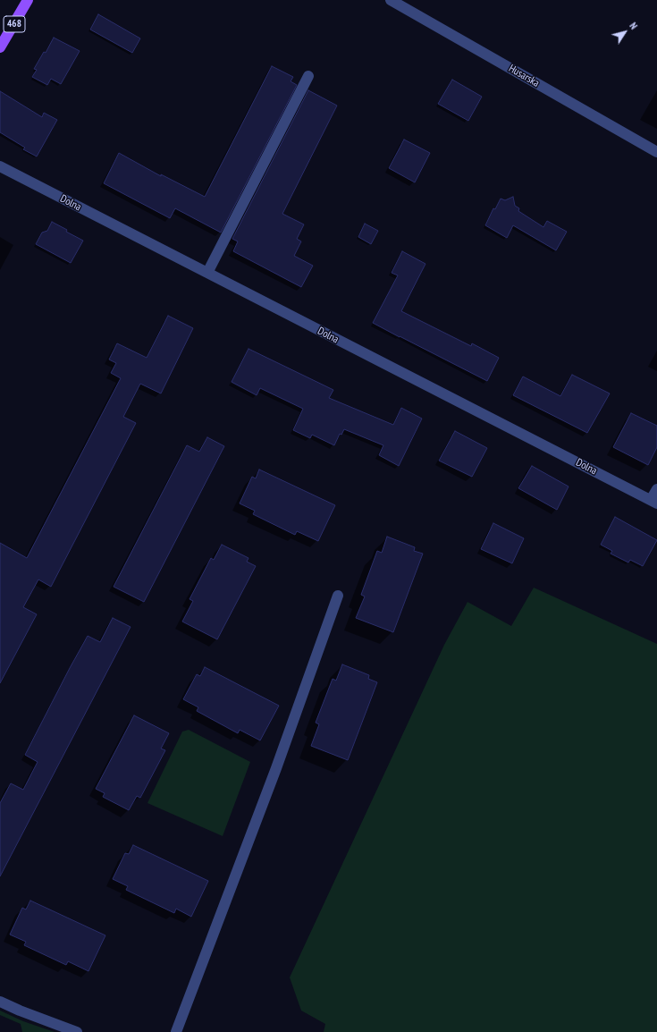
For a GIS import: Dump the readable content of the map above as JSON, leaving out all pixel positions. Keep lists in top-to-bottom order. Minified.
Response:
{"streets":{"main road":["468"],"street":["Husarska","Dolna"]},"north":"top right"}
